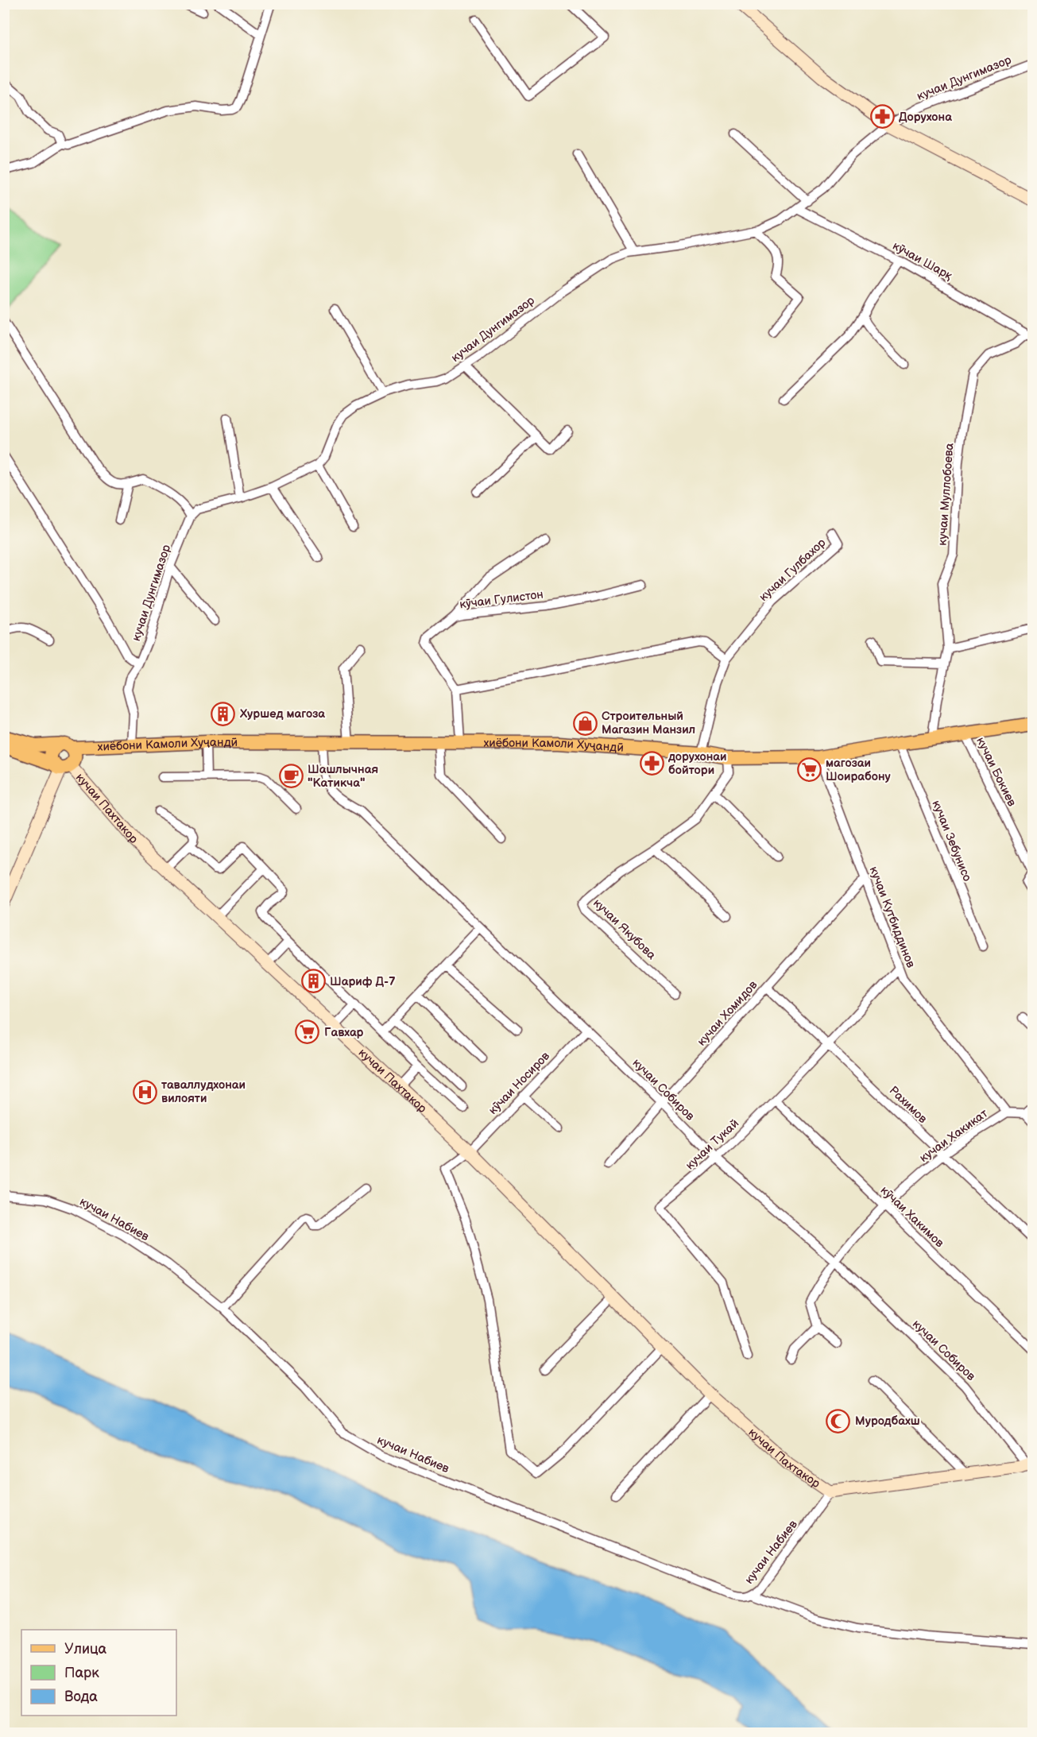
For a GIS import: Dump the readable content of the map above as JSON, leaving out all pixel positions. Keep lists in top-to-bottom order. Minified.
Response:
{"streets":{"main road":["хиёбони Камоли Хуҷандӣ","кучаи Пахтакор"],"street":["кучаи Дунгимазор","кӯчаи Шарқ","кучаи Муллобоева","кучаи Гулбахор","кӯчаи Гулистон","кучаи Бокиев","кучаи Зебунисо","кучаи Кутбиддинов","кучаи Якубова","кучаи Хомидов","кӯчаи Носиров","кучаи Собиров","Рахимов","кучаи Хакикат","кучаи Тукай","кӯчаи Хакимов","кучаи Набиев"]},"crossings":[["кучаи Дунгимазор","кӯчаи Шарқ"],["кучаи Дунгимазор","хиёбони Камоли Хуҷандӣ"],["кӯчаи Шарқ","кучаи Муллобоева"],["кучаи Муллобоева","хиёбони Камоли Хуҷандӣ"],["кучаи Гулбахор","хиёбони Камоли Хуҷандӣ"],["хиёбони Камоли Хуҷандӣ","кучаи Бокиев"],["хиёбони Камоли Хуҷандӣ","кучаи Зебунисо"],["хиёбони Камоли Хуҷандӣ","кучаи Кутбиддинов"],["хиёбони Камоли Хуҷандӣ","кучаи Якубова"],["хиёбони Камоли Хуҷандӣ","кучаи Собиров"],["кучаи Пахтакор","кӯчаи Носиров"],["кучаи Пахтакор","кучаи Собиров"],["кучаи Пахтакор","кучаи Набиев"],["кучаи Кутбиддинов","кучаи Хомидов"],["кучаи Кутбиддинов","кучаи Хакикат"],["кучаи Кутбиддинов","кучаи Тукай"],["кучаи Хомидов","кучаи Собиров"],["кучаи Хомидов","Рахимов"],["кӯчаи Носиров","кучаи Собиров"],["кучаи Собиров","кучаи Хакикат"],["кучаи Собиров","кучаи Тукай"],["Рахимов","кучаи Хакикат"],["Рахимов","кучаи Тукай"],["кучаи Хакикат","кӯчаи Хакимов"],["кучаи Тукай","кӯчаи Хакимов"]],"places":{"pharmacy":["Дорухона","дорухонаи бойтори"],"building":["Хуршед магоза","Шариф Д-7"],"shop":["Строительный Магазин Манзил"],"supermarket":["магозаи Шоирабону","Гавхар"],"cafe":["Шашлычная \"Катикча\""],"hospital":["таваллудхонаи вилояти"],"mosque":["Муродбахш"]},"legend":["Улица","Парк","Вода"]}
